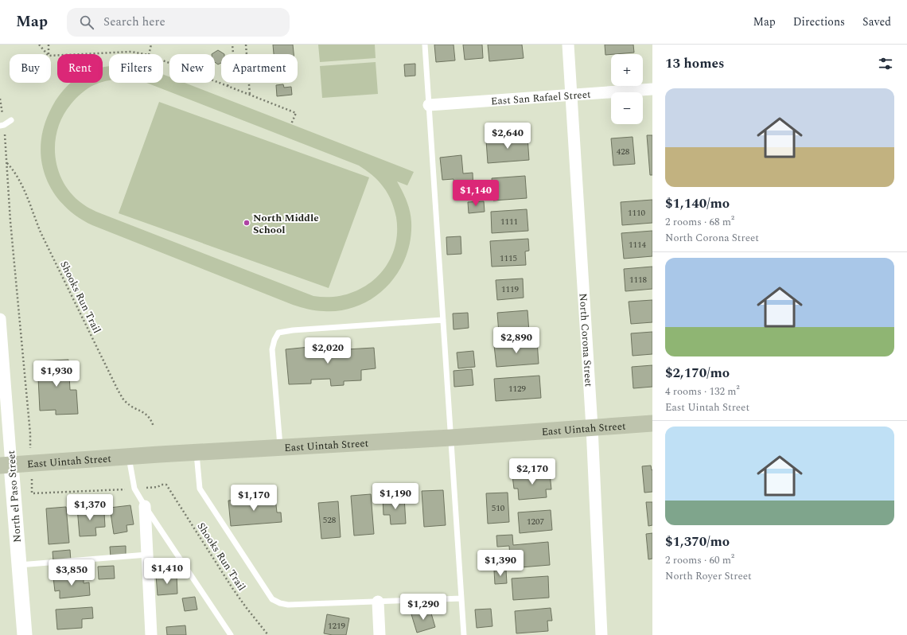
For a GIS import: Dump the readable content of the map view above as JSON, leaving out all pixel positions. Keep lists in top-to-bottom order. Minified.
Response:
{"streets":{"main road":["East Uintah Street"],"street":["East San Rafael Street","North Corona Street","North el Paso Street"],"path":["Shooks Run Trail"]},"crossings":[["East San Rafael Street","North Corona Street"],["Shooks Run Trail","East Uintah Street"],["North Corona Street","East Uintah Street"],["East Uintah Street","North el Paso Street"]],"places":["North Middle School"],"house_numbers":["428","1110","1111","1114","1115","1118","1119","1129","510","528","1207","1219"],"page":{"header":"Map","search":"Search here","nav":["Map","Directions","Saved"],"heading":"13 homes","map_buttons":["+","−"],"chip":["Buy","Rent","Filters","New","Apartment"],"list":[{"name":"$1,140/mo","note":"2 rooms · 68 m² · North Corona Street"},{"name":"$2,170/mo","note":"4 rooms · 132 m² · East Uintah Street"},{"name":"$1,370/mo","note":"2 rooms · 60 m² · North Royer Street"}],"price":["$2,640","$1,140","$2,890","$2,020","$1,930","$2,170","$1,190","$1,170","$1,370","$1,390","$1,410","$3,850","$1,290"]}}
